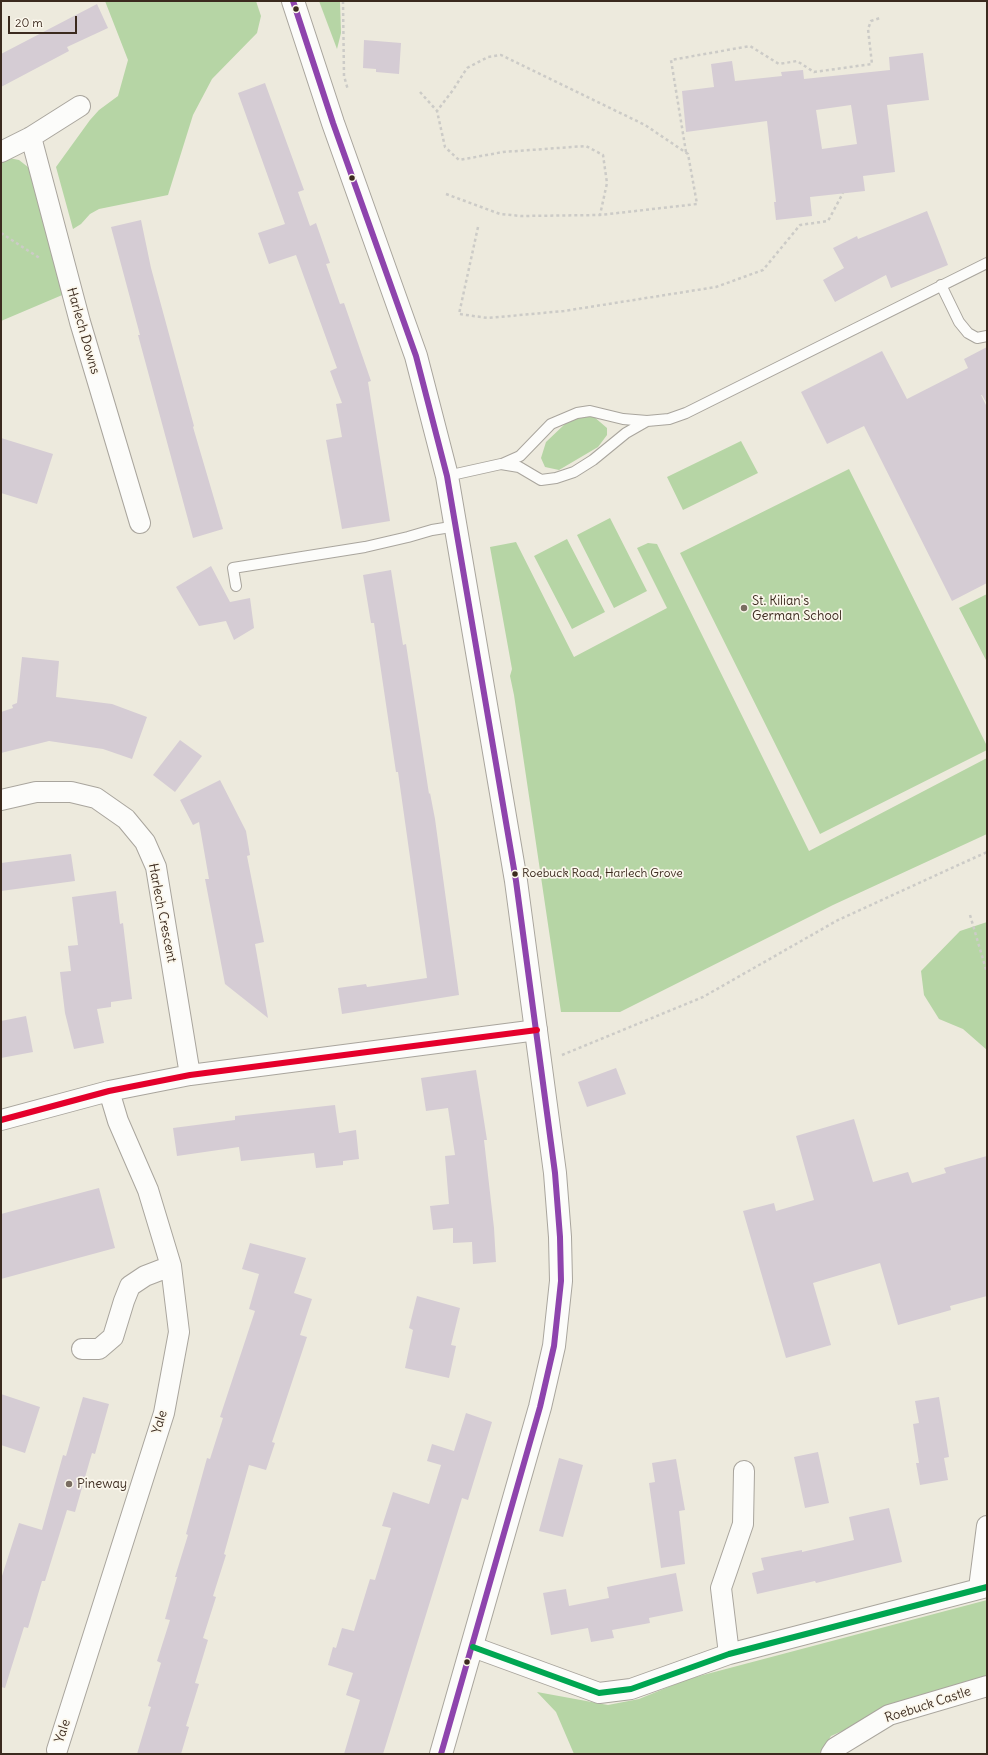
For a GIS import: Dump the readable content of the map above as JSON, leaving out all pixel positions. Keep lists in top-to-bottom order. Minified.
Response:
{"streets":{"street":["Harlech Downs","Harlech Crescent","Yale","Roebuck Castle"]},"places":["St. Kilian's German School","Roebuck Road, Harlech Grove","Pineway"],"scale_bar":"20 m"}
